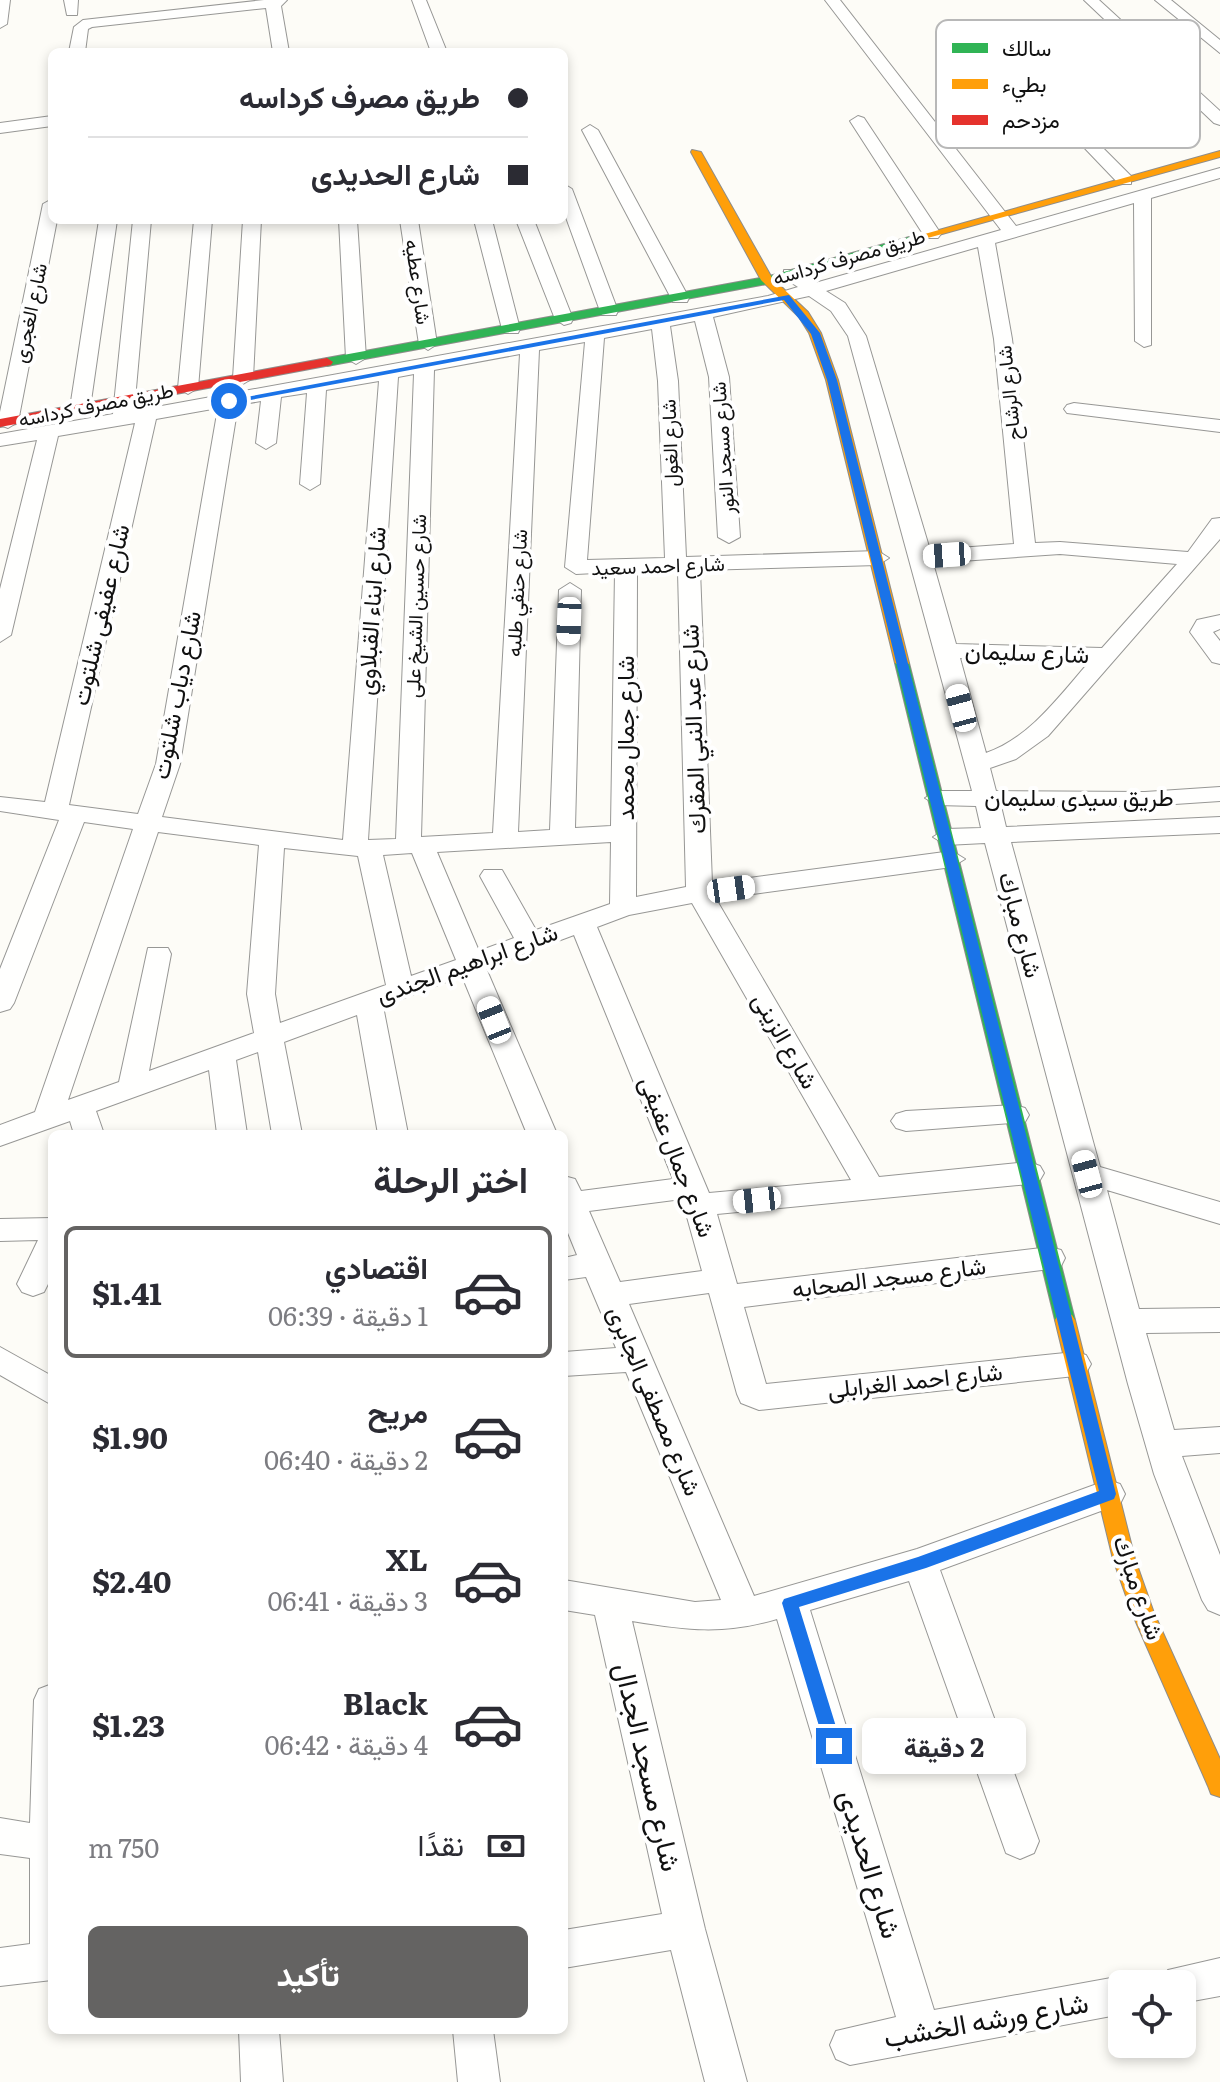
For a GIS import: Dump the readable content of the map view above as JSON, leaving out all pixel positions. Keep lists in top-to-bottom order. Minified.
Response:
{"streets":{"street":["طريق مصرف كرداسه","شارع عطيه","شارع الغجرى","شارع الرشاح","شارع الغول","شارع مسجد النور","شارع احمد سعيد","شارع حنفي طلبه","شارع حسين الشيخ على","شارع ابناء القبلاوي","شارع عفيفى شلتوت","شارع سليمان","شارع دياب شلتوت","شارع عبد النبي المقرك","شارع جمال محمد","طريق سيدى سليمان","شارع مبارك","شارع ابراهيم الجندى","شارع الزينى","شارع جمال عفيفى","شارع مسجد الصحابه","شارع احمد الغرابلى","شارع مصطفى الجابرى","شارع مسجد الجدال","شارع الحديدى","شارع ورشه الخشب"]},"crossings":[["طريق مصرف كرداسه","شارع عطيه"],["طريق مصرف كرداسه","شارع الغجرى"],["طريق مصرف كرداسه","شارع الرشاح"],["طريق مصرف كرداسه","شارع الغول"],["طريق مصرف كرداسه","شارع مسجد النور"],["طريق مصرف كرداسه","شارع احمد سعيد"],["طريق مصرف كرداسه","شارع حنفي طلبه"],["طريق مصرف كرداسه","شارع حسين الشيخ على"],["طريق مصرف كرداسه","شارع ابناء القبلاوي"],["طريق مصرف كرداسه","شارع عفيفى شلتوت"],["طريق مصرف كرداسه","شارع دياب شلتوت"],["طريق مصرف كرداسه","شارع مبارك"],["شارع عطيه","شارع حسين الشيخ على"],["شارع الغول","شارع احمد سعيد"],["شارع الغول","شارع عبد النبي المقرك"],["شارع احمد سعيد","شارع عبد النبي المقرك"],["شارع احمد سعيد","شارع جمال محمد"],["شارع احمد سعيد","شارع مبارك"],["شارع ابناء القبلاوي","شارع ابراهيم الجندى"],["شارع سليمان","شارع مبارك"],["شارع دياب شلتوت","شارع ابراهيم الجندى"],["شارع عبد النبي المقرك","شارع ابراهيم الجندى"],["شارع عبد النبي المقرك","شارع الزينى"],["شارع جمال محمد","شارع ابراهيم الجندى"],["طريق سيدى سليمان","شارع مبارك"],["طريق سيدى سليمان","شارع ابراهيم الجندى"],["شارع مبارك","شارع ابراهيم الجندى"],["شارع مبارك","شارع مسجد الصحابه"],["شارع مبارك","شارع احمد الغرابلى"],["شارع ابراهيم الجندى","شارع الزينى"],["شارع ابراهيم الجندى","شارع جمال عفيفى"],["شارع جمال عفيفى","شارع مسجد الصحابه"],["شارع جمال عفيفى","شارع احمد الغرابلى"],["شارع مسجد الصحابه","شارع مصطفى الجابرى"],["شارع الحديدى","شارع ورشه الخشب"]],"legend":["سالك","بطيء","مزدحم"],"page":{"banner":["طريق مصرف كرداسه","شارع الحديدى"],"heading":"اختر الرحلة","list":[{"name":"اقتصادي","note":"1 دقيقة · 06:39","value":"$1.41"},{"name":"مريح","note":"2 دقيقة · 06:40","value":"$1.90"},{"name":"XL","note":"3 دقيقة · 06:41","value":"$2.40"},{"name":"Black","note":"4 دقيقة · 06:42","value":"$1.23"}],"bubble":"2 دقيقة","pay":["نقدًا","750 m"],"buttons":"تأكيد"}}
